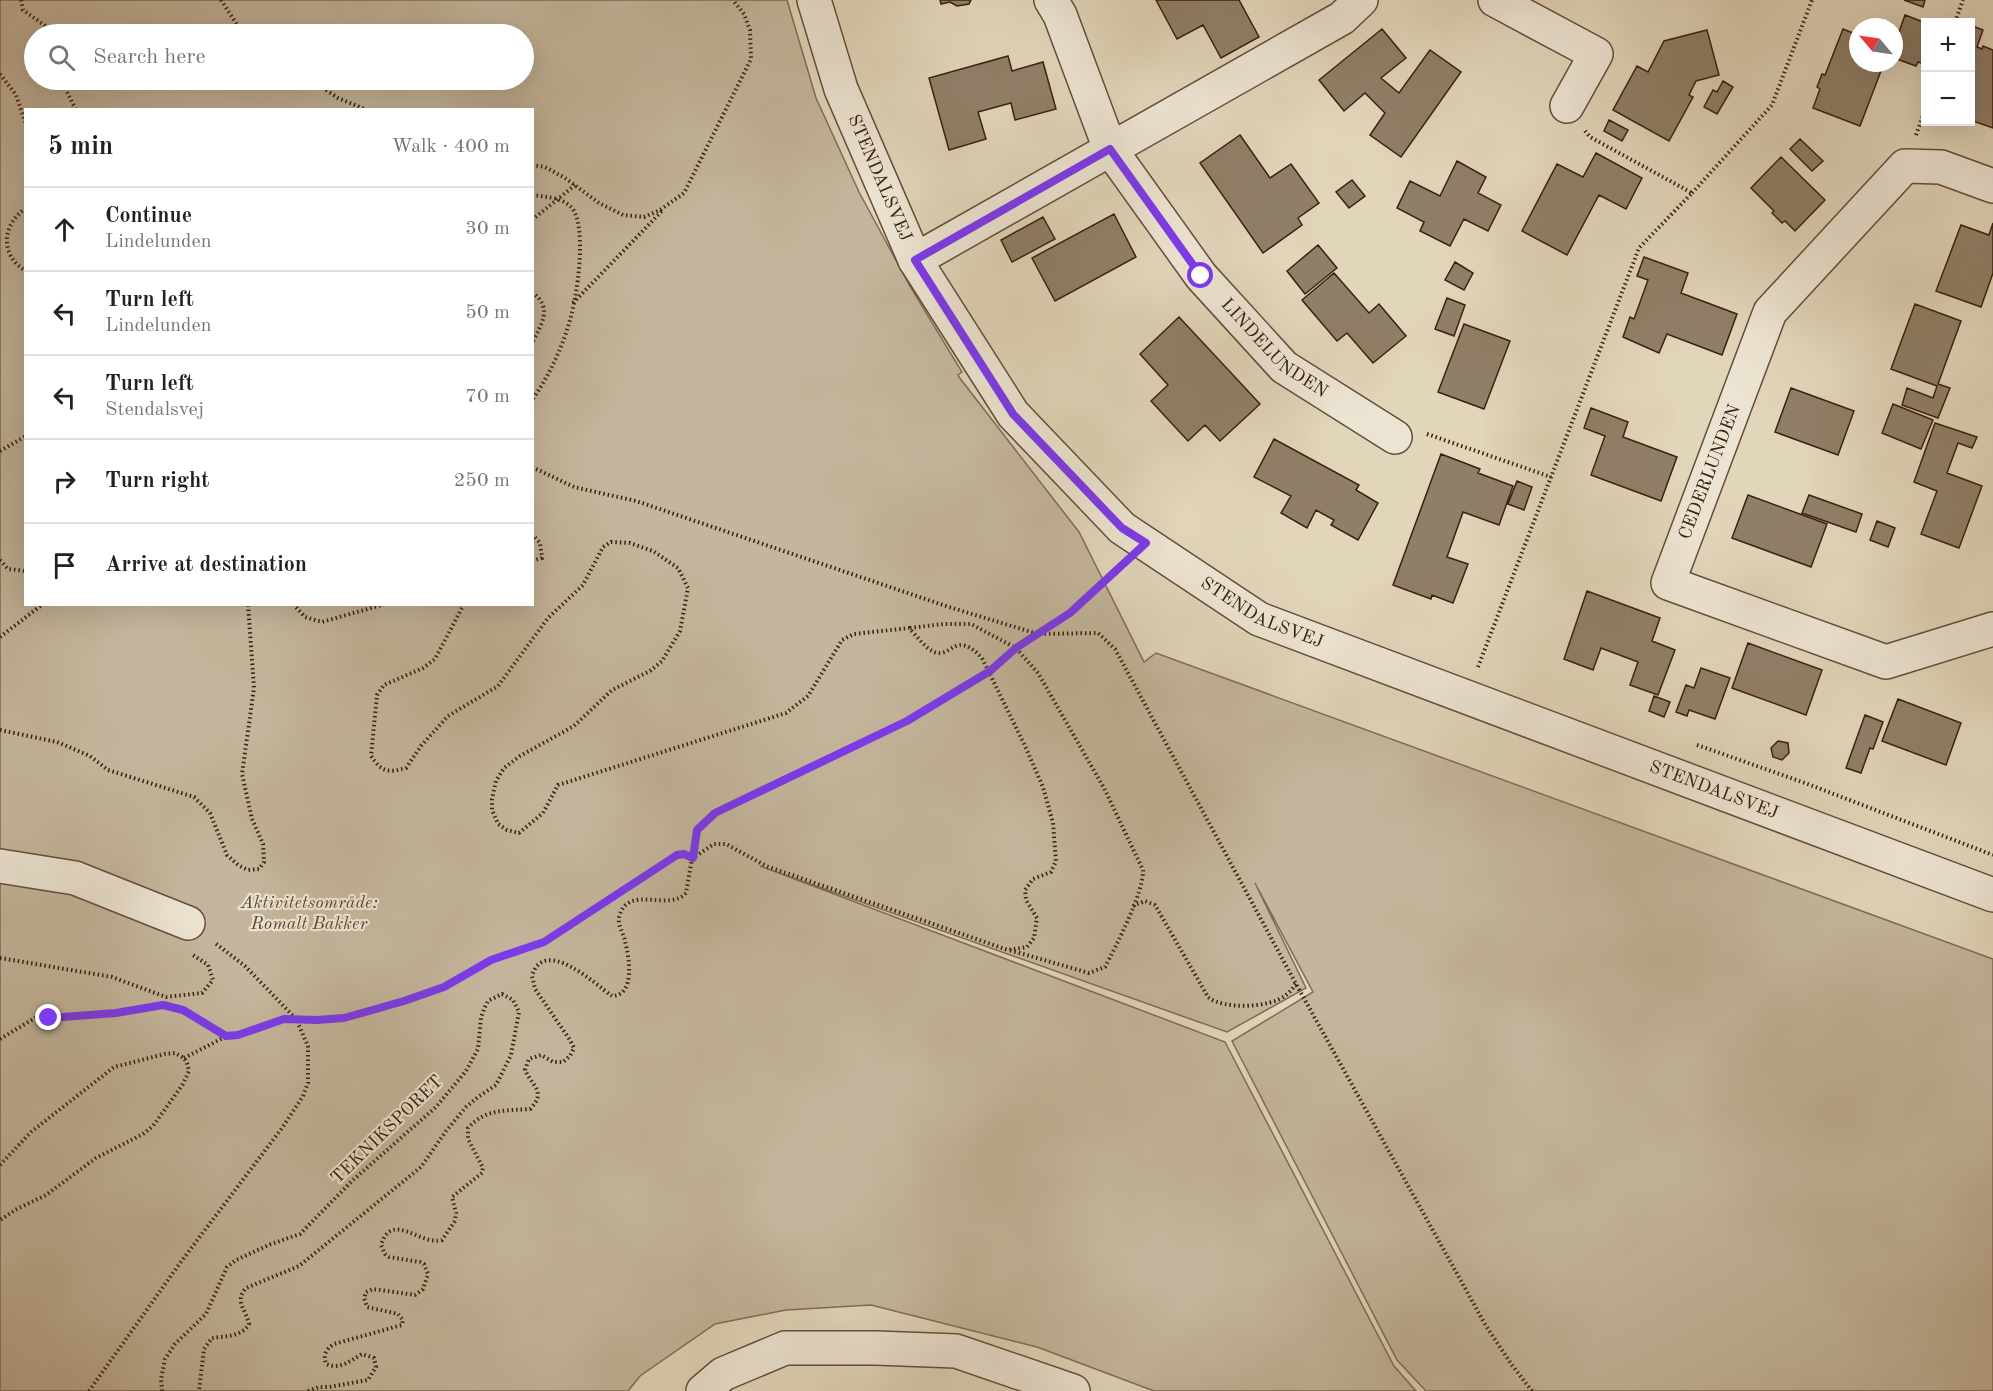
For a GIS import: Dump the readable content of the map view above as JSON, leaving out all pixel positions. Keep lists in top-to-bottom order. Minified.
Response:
{"streets":{"street":["STENDALSVEJ","LINDELUNDEN","CEDERLUNDEN"],"path":["TEKNIKSPORET"]},"parks":["Aktivitetsområde: Romalt Bakker"],"north":"top left","page":{"map_buttons":["+","−"],"search":"Search here","heading":["5 min","Walk · 400 m"],"list":[["Continue","Lindelunden","30 m"],["Turn left","Lindelunden","50 m"],["Turn left","Stendalsvej","70 m"],["Turn right","250 m"],"Arrive at destination"]}}
